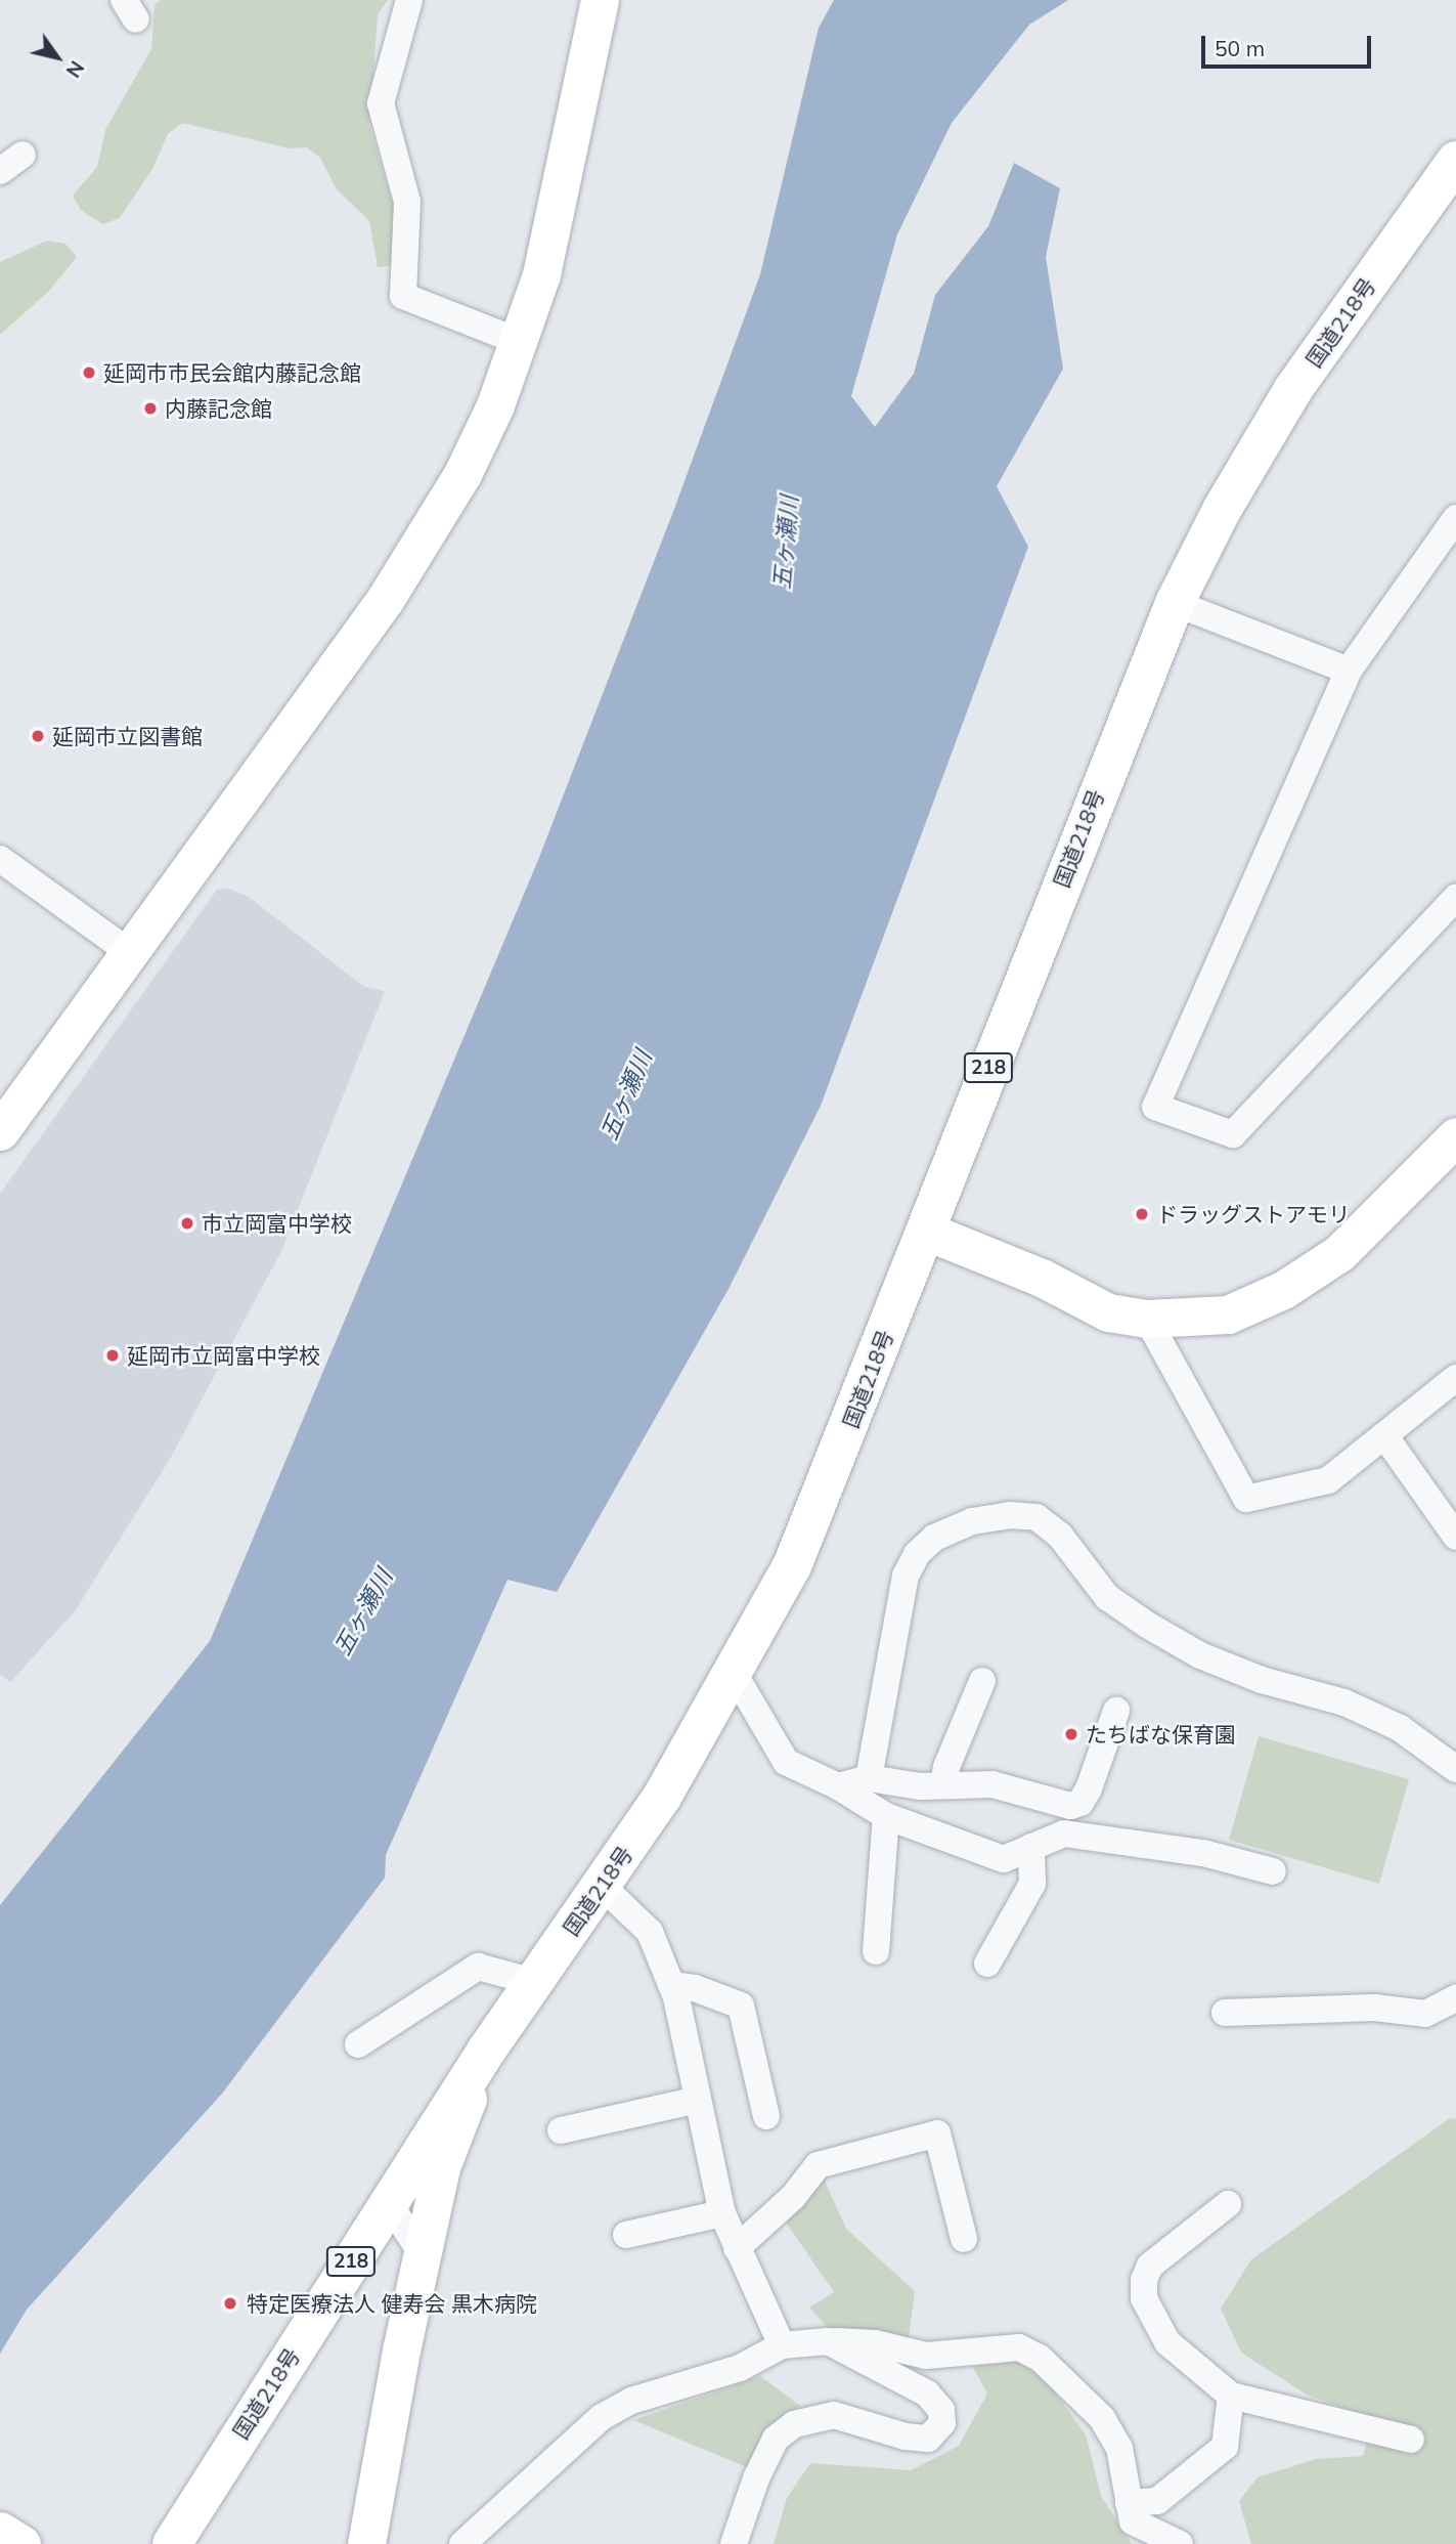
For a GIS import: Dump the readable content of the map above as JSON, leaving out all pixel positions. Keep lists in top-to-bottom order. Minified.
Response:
{"streets":{"highway":["国道218号","218"]},"water":["五ヶ瀬川"],"places":["延岡市市民会館内藤記念館","内藤記念館","延岡市立図書館","ドラッグストアモリ","市立岡富中学校","延岡市立岡富中学校","たちばな保育園","特定医療法人 健寿会 黒木病院"],"scale_bar":"50 m","north":"bottom right"}
